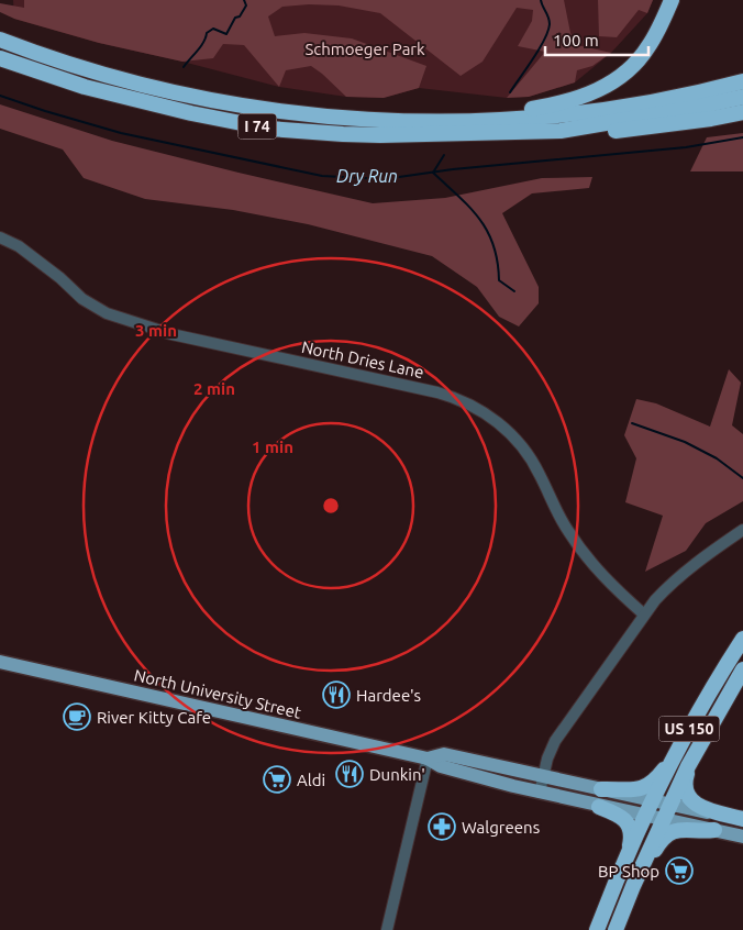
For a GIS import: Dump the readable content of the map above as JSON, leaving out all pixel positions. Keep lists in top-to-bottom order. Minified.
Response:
{"streets":{"highway":["I 74","US 150"],"main road":["North University Street"],"street":["North Dries Lane"]},"crossings":[["North University Street","US 150"]],"water":["Dry Run"],"parks":["Schmoeger Park"],"places":{"restaurant":["Hardee's","Dunkin'"],"cafe":["River Kitty Cafe"],"supermarket":["Aldi","BP Shop"],"pharmacy":["Walgreens"]},"scale_bar":"100 m","rings":["3 min","2 min","1 min"]}
